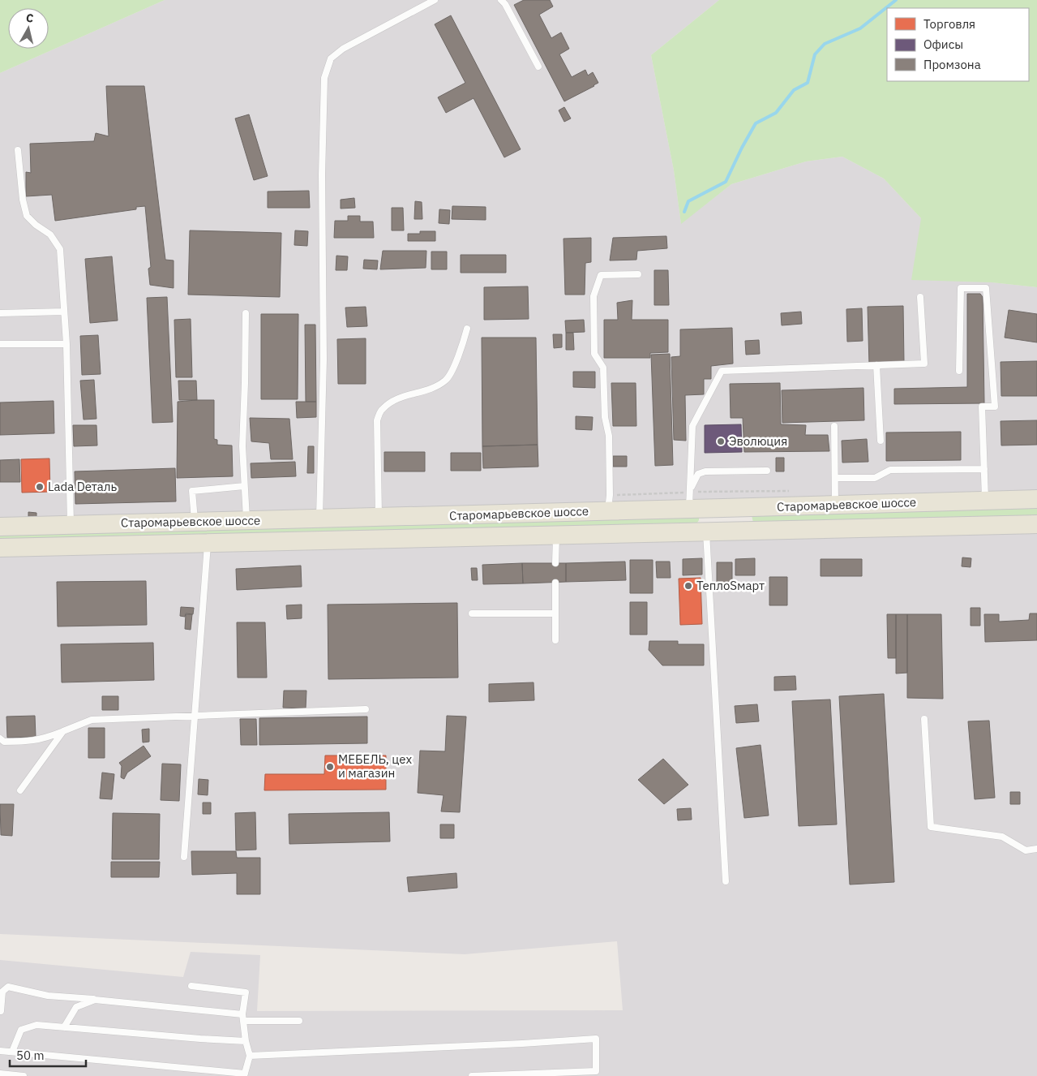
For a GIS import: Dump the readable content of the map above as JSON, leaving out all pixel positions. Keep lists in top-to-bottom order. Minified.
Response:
{"streets":{"main road":["Старомарьевское шоссе"]},"places":["Эволюция","Lada Dеталь","ТеплоSмарт","МЕБЕЛЬ, цех и магазин"],"legend":["Торговля","Офисы","Промзона"],"scale_bar":"50 m","north":"top"}
